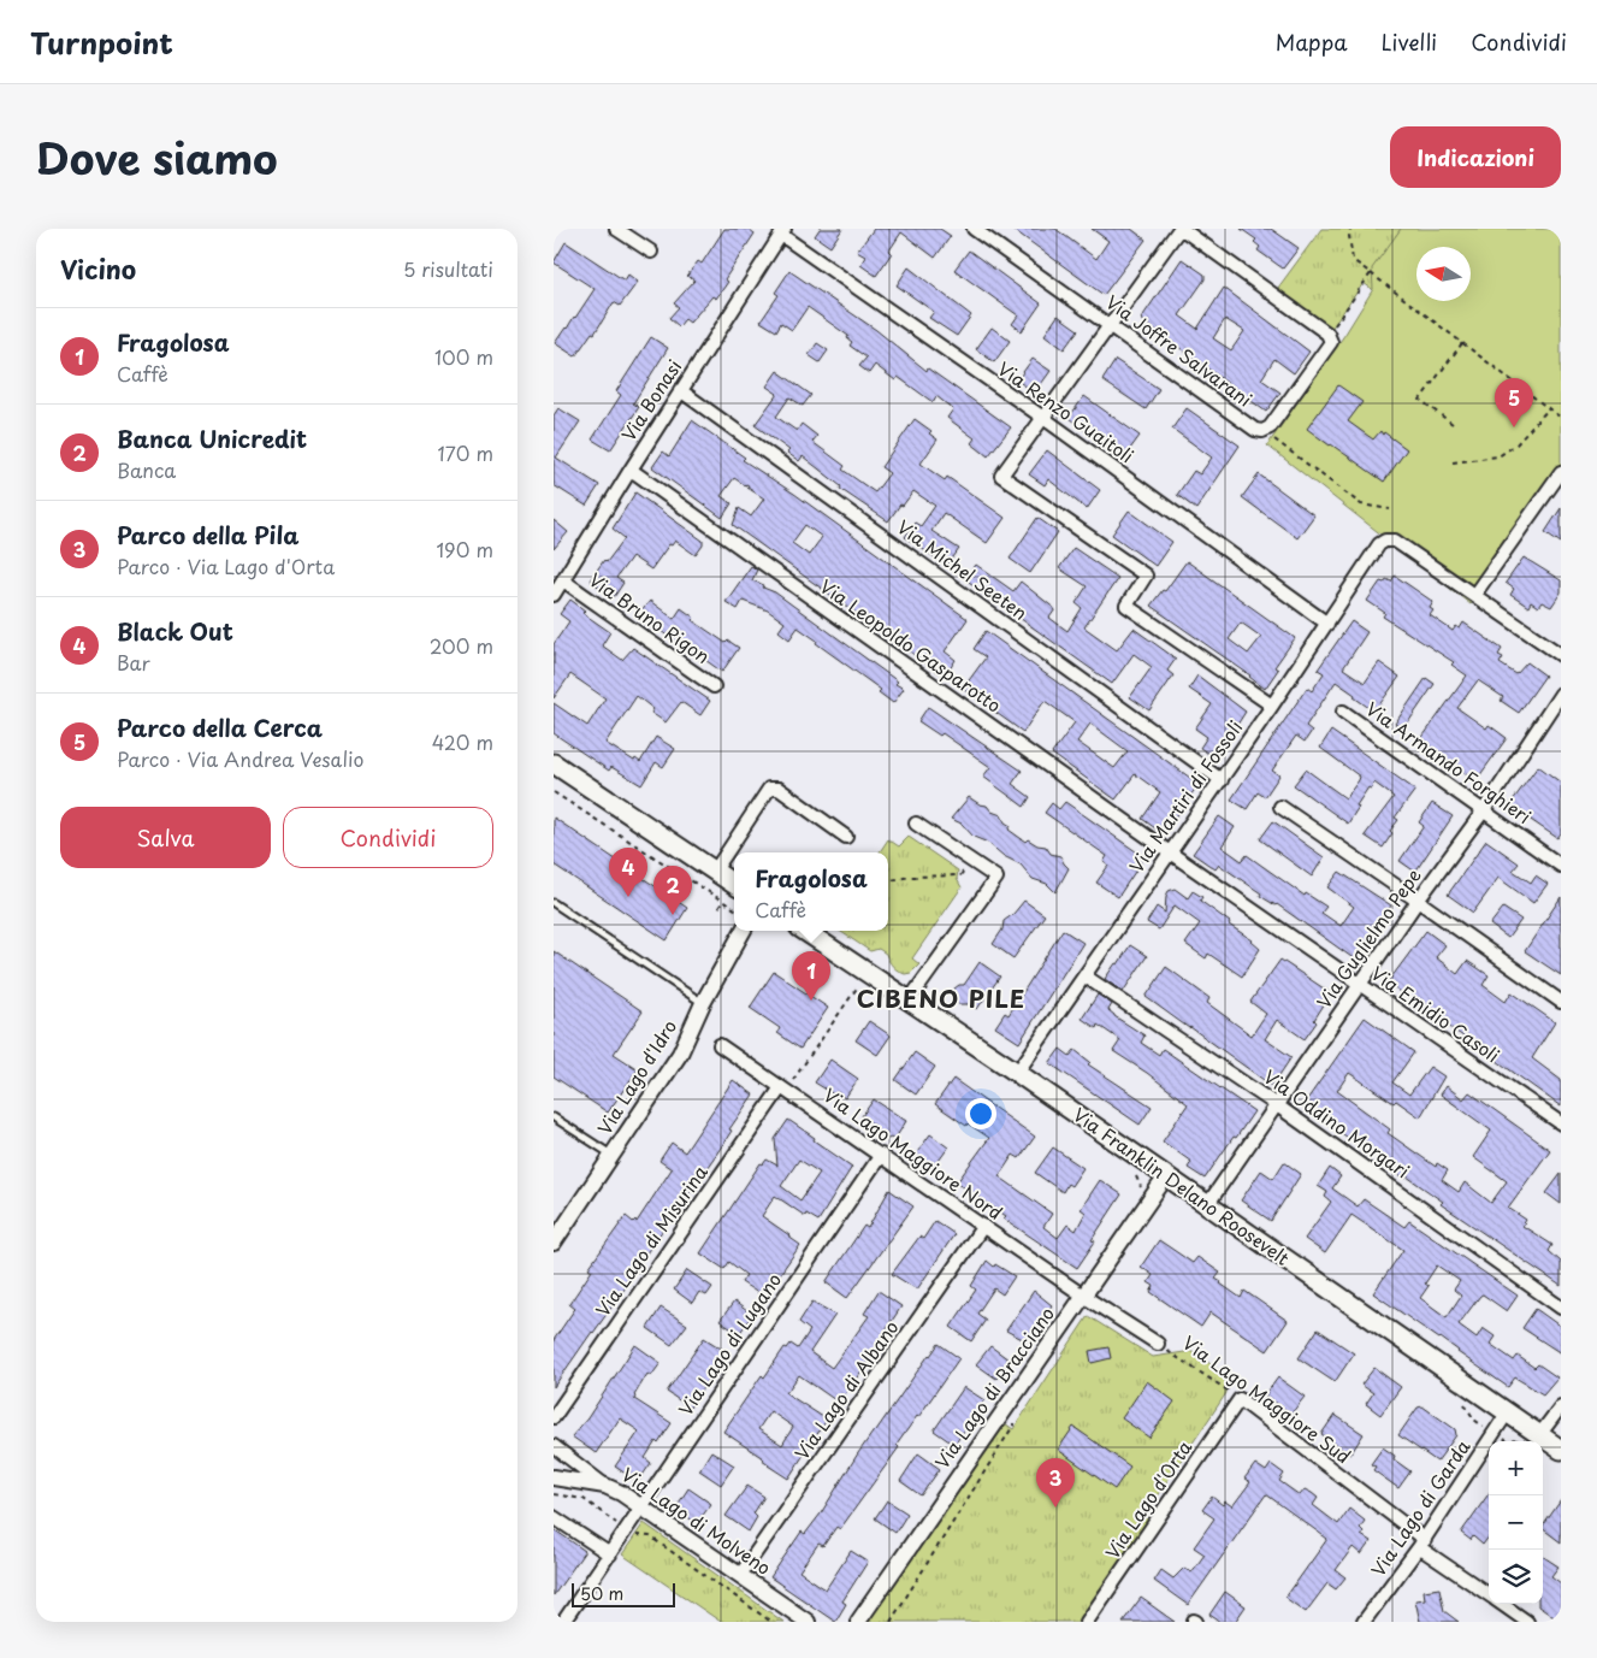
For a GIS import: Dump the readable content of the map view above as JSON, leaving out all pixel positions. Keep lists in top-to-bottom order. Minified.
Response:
{"streets":{"main road":["Via Franklin Delano Roosevelt"],"street":["Via Joffre Salvarani","Via Bonasi","Via Renzo Guaitoli","Via Michel Seeten","Via Bruno Rigon","Via Leopoldo Gasparotto","Via Armando Forghieri","Via Martiri di Fossoli","Via Guglielmo Pepe","Via Emidio Casoli","Via Lago d'Idro","Via Oddino Morgari","Via Lago Maggiore Nord","Via Lago di Misurina","Via Lago di Lugano","Via Lago di Bracciano","Via Lago di Albano","Via Lago Maggiore Sud","Via Lago d'Orta","Via Lago di Garda","Via Lago di Molveno"]},"crossings":[["Via Bonasi","Via Renzo Guaitoli"],["Via Bonasi","Via Michel Seeten"],["Via Bonasi","Via Bruno Rigon"],["Via Bonasi","Via Leopoldo Gasparotto"],["Via Renzo Guaitoli","Via Martiri di Fossoli"],["Via Michel Seeten","Via Martiri di Fossoli"],["Via Leopoldo Gasparotto","Via Martiri di Fossoli"],["Via Leopoldo Gasparotto","Via Emidio Casoli"],["Via Armando Forghieri","Via Guglielmo Pepe"],["Via Martiri di Fossoli","Via Emidio Casoli"],["Via Martiri di Fossoli","Via Oddino Morgari"],["Via Martiri di Fossoli","Via Franklin Delano Roosevelt"],["Via Guglielmo Pepe","Via Emidio Casoli"],["Via Guglielmo Pepe","Via Oddino Morgari"],["Via Guglielmo Pepe","Via Franklin Delano Roosevelt"],["Via Lago Maggiore Nord","Via Lago di Misurina"],["Via Lago Maggiore Nord","Via Lago di Lugano"],["Via Lago Maggiore Nord","Via Lago di Bracciano"],["Via Lago Maggiore Nord","Via Lago di Albano"],["Via Lago Maggiore Nord","Via Lago Maggiore Sud"],["Via Franklin Delano Roosevelt","Via Lago di Bracciano"],["Via Franklin Delano Roosevelt","Via Lago di Garda"],["Via Lago di Lugano","Via Lago di Molveno"],["Via Lago di Bracciano","Via Lago Maggiore Sud"],["Via Lago di Albano","Via Lago di Molveno"],["Via Lago Maggiore Sud","Via Lago d'Orta"],["Via Lago Maggiore Sud","Via Lago di Garda"]],"districts":["CIBENO PILE"],"scale_bar":"50 m","north":"left","page":{"header":"Turnpoint","nav":["Mappa","Livelli","Condividi"],"title":"Dove siamo","buttons":["Indicazioni",["Salva","Condividi"]],"heading":["Vicino","5 risultati"],"list":[{"mark":"1","name":"Fragolosa","note":"Caffè","value":"100 m"},{"mark":"2","name":"Banca Unicredit","note":"Banca","value":"170 m"},{"mark":"3","name":"Parco della Pila","note":"Parco · Via Lago d'Orta","value":"190 m"},{"mark":"4","name":"Black Out","note":"Bar","value":"200 m"},{"mark":"5","name":"Parco della Cerca","note":"Parco · Via Andrea Vesalio","value":"420 m"}],"pins":["5","4","2","1","3"],"popup":["Fragolosa","Caffè"],"map_buttons":["+","−"],"scale":"50 m"}}
